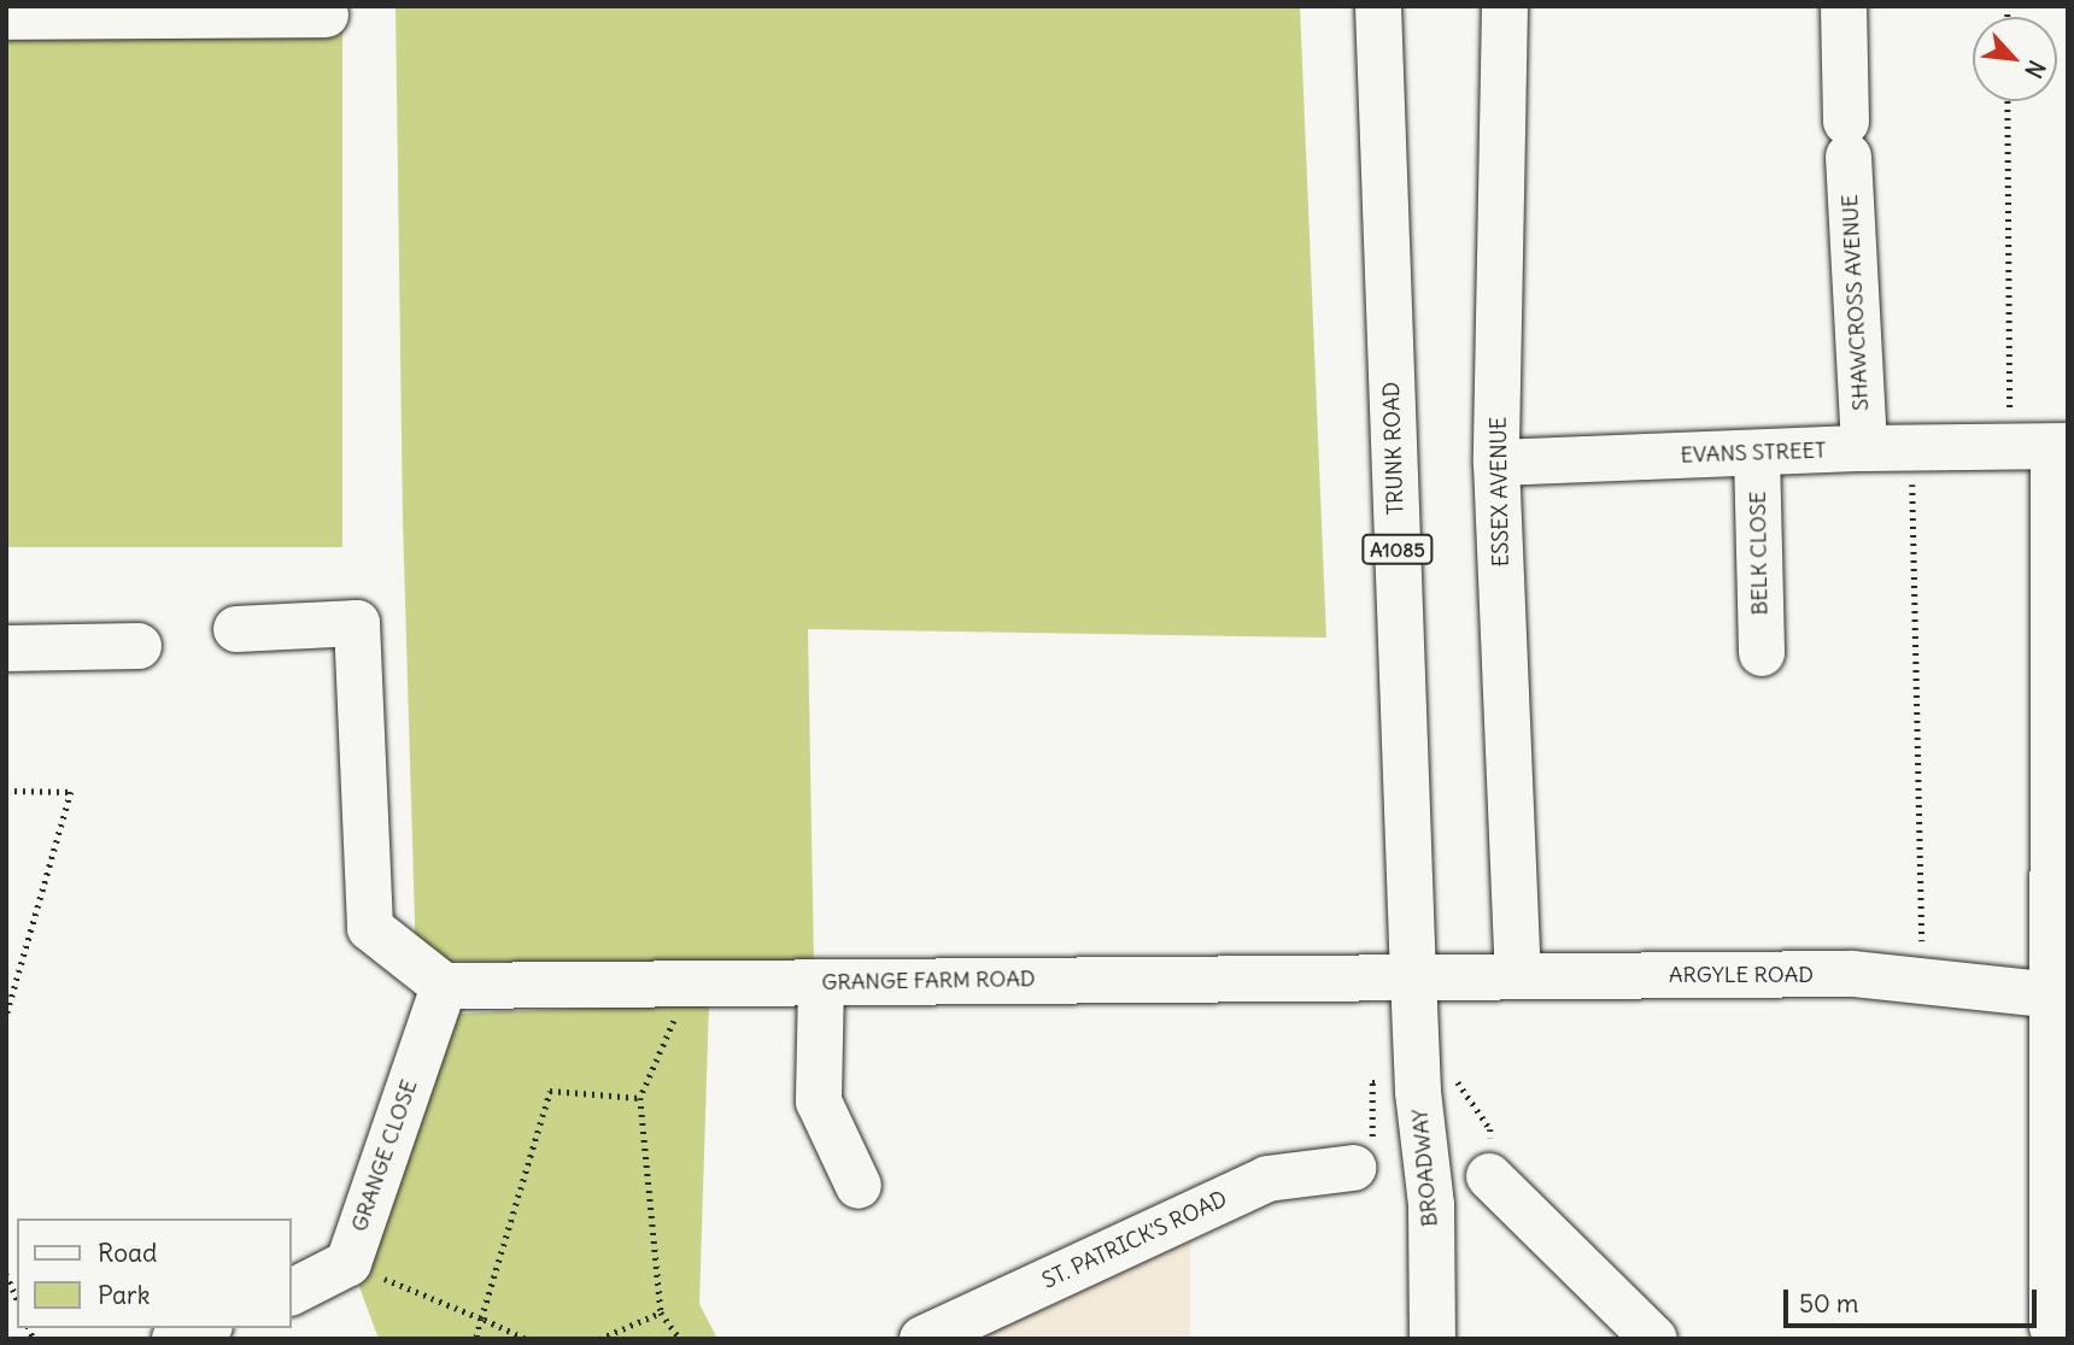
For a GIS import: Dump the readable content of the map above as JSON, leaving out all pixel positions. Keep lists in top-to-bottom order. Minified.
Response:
{"streets":{"street":["SHAWCROSS AVENUE","TRUNK ROAD","EVANS STREET","ESSEX AVENUE","A1085","BELK CLOSE","ARGYLE ROAD","GRANGE FARM ROAD","GRANGE CLOSE","BROADWAY","ST. PATRICK'S ROAD"]},"crossings":[["SHAWCROSS AVENUE","EVANS STREET"],["TRUNK ROAD","ARGYLE ROAD"],["TRUNK ROAD","GRANGE FARM ROAD"],["TRUNK ROAD","BROADWAY"],["EVANS STREET","ESSEX AVENUE"],["EVANS STREET","BELK CLOSE"],["ESSEX AVENUE","ARGYLE ROAD"],["ARGYLE ROAD","GRANGE FARM ROAD"],["GRANGE FARM ROAD","GRANGE CLOSE"]],"legend":["Road","Park"],"scale_bar":"50 m","north":"bottom right"}
